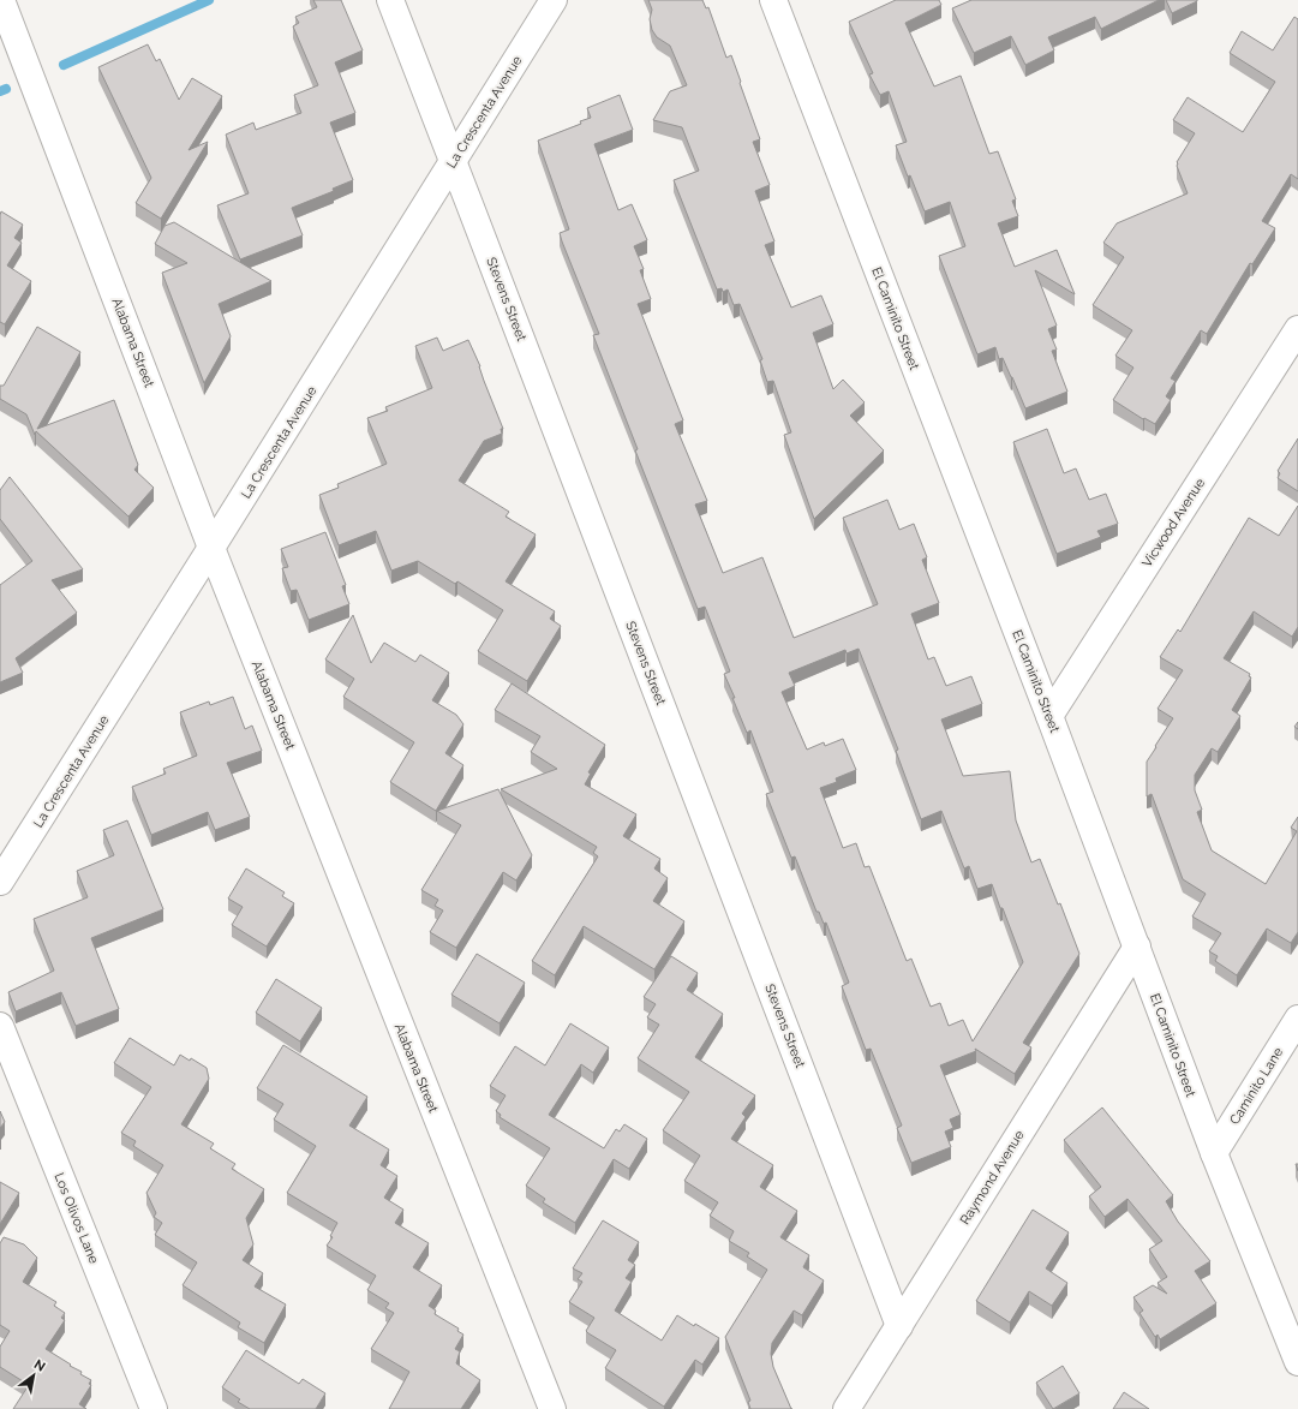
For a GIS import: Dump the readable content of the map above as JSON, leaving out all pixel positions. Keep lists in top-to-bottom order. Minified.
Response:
{"streets":{"street":["La Crescenta Avenue","Stevens Street","El Caminito Street","Alabama Street","Vicwood Avenue","Caminito Lane","Raymond Avenue","Los Olivos Lane"]},"crossings":[["La Crescenta Avenue","Stevens Street"],["La Crescenta Avenue","Alabama Street"],["Stevens Street","Raymond Avenue"],["El Caminito Street","Vicwood Avenue"],["El Caminito Street","Caminito Lane"],["El Caminito Street","Raymond Avenue"]],"north":"top right"}
